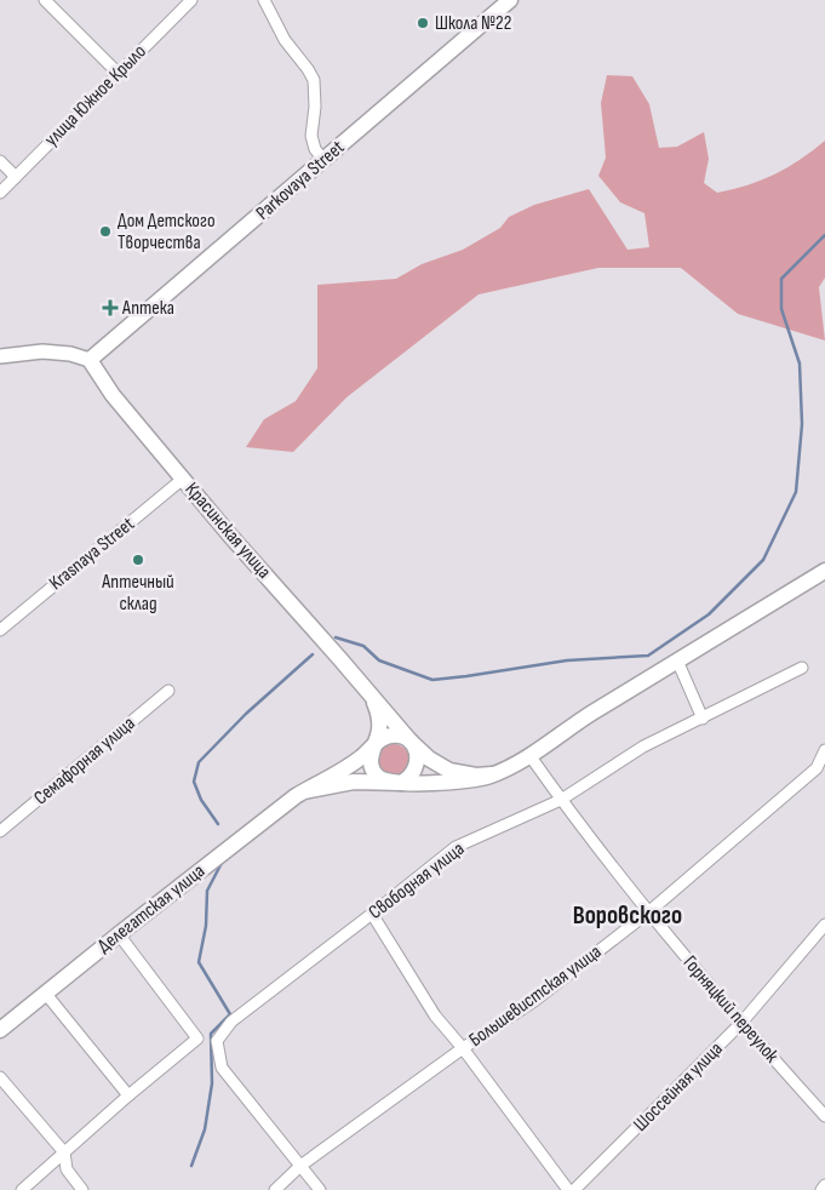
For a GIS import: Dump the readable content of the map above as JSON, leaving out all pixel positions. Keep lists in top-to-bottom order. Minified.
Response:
{"streets":{"main road":["Parkovaya Street","Красинская улица","Делегатская улица"],"street":["улица Южное Крыло","Krasnaya Street","Семафорная улица","Свободная улица","Большевистская улица","Горняцкий переулок","Шоссейная улица"]},"crossings":[["Parkovaya Street","Красинская улица"],["Красинская улица","Krasnaya Street"],["Красинская улица","Делегатская улица"],["Свободная улица","Большевистская улица"],["Свободная улица","Горняцкий переулок"],["Большевистская улица","Горняцкий переулок"],["Горняцкий переулок","Шоссейная улица"]],"districts":["Воровского"],"places":{"other":["Школа №22","Дом Детского Творчества","Аптечный склад"],"health":["Аптека"]}}
